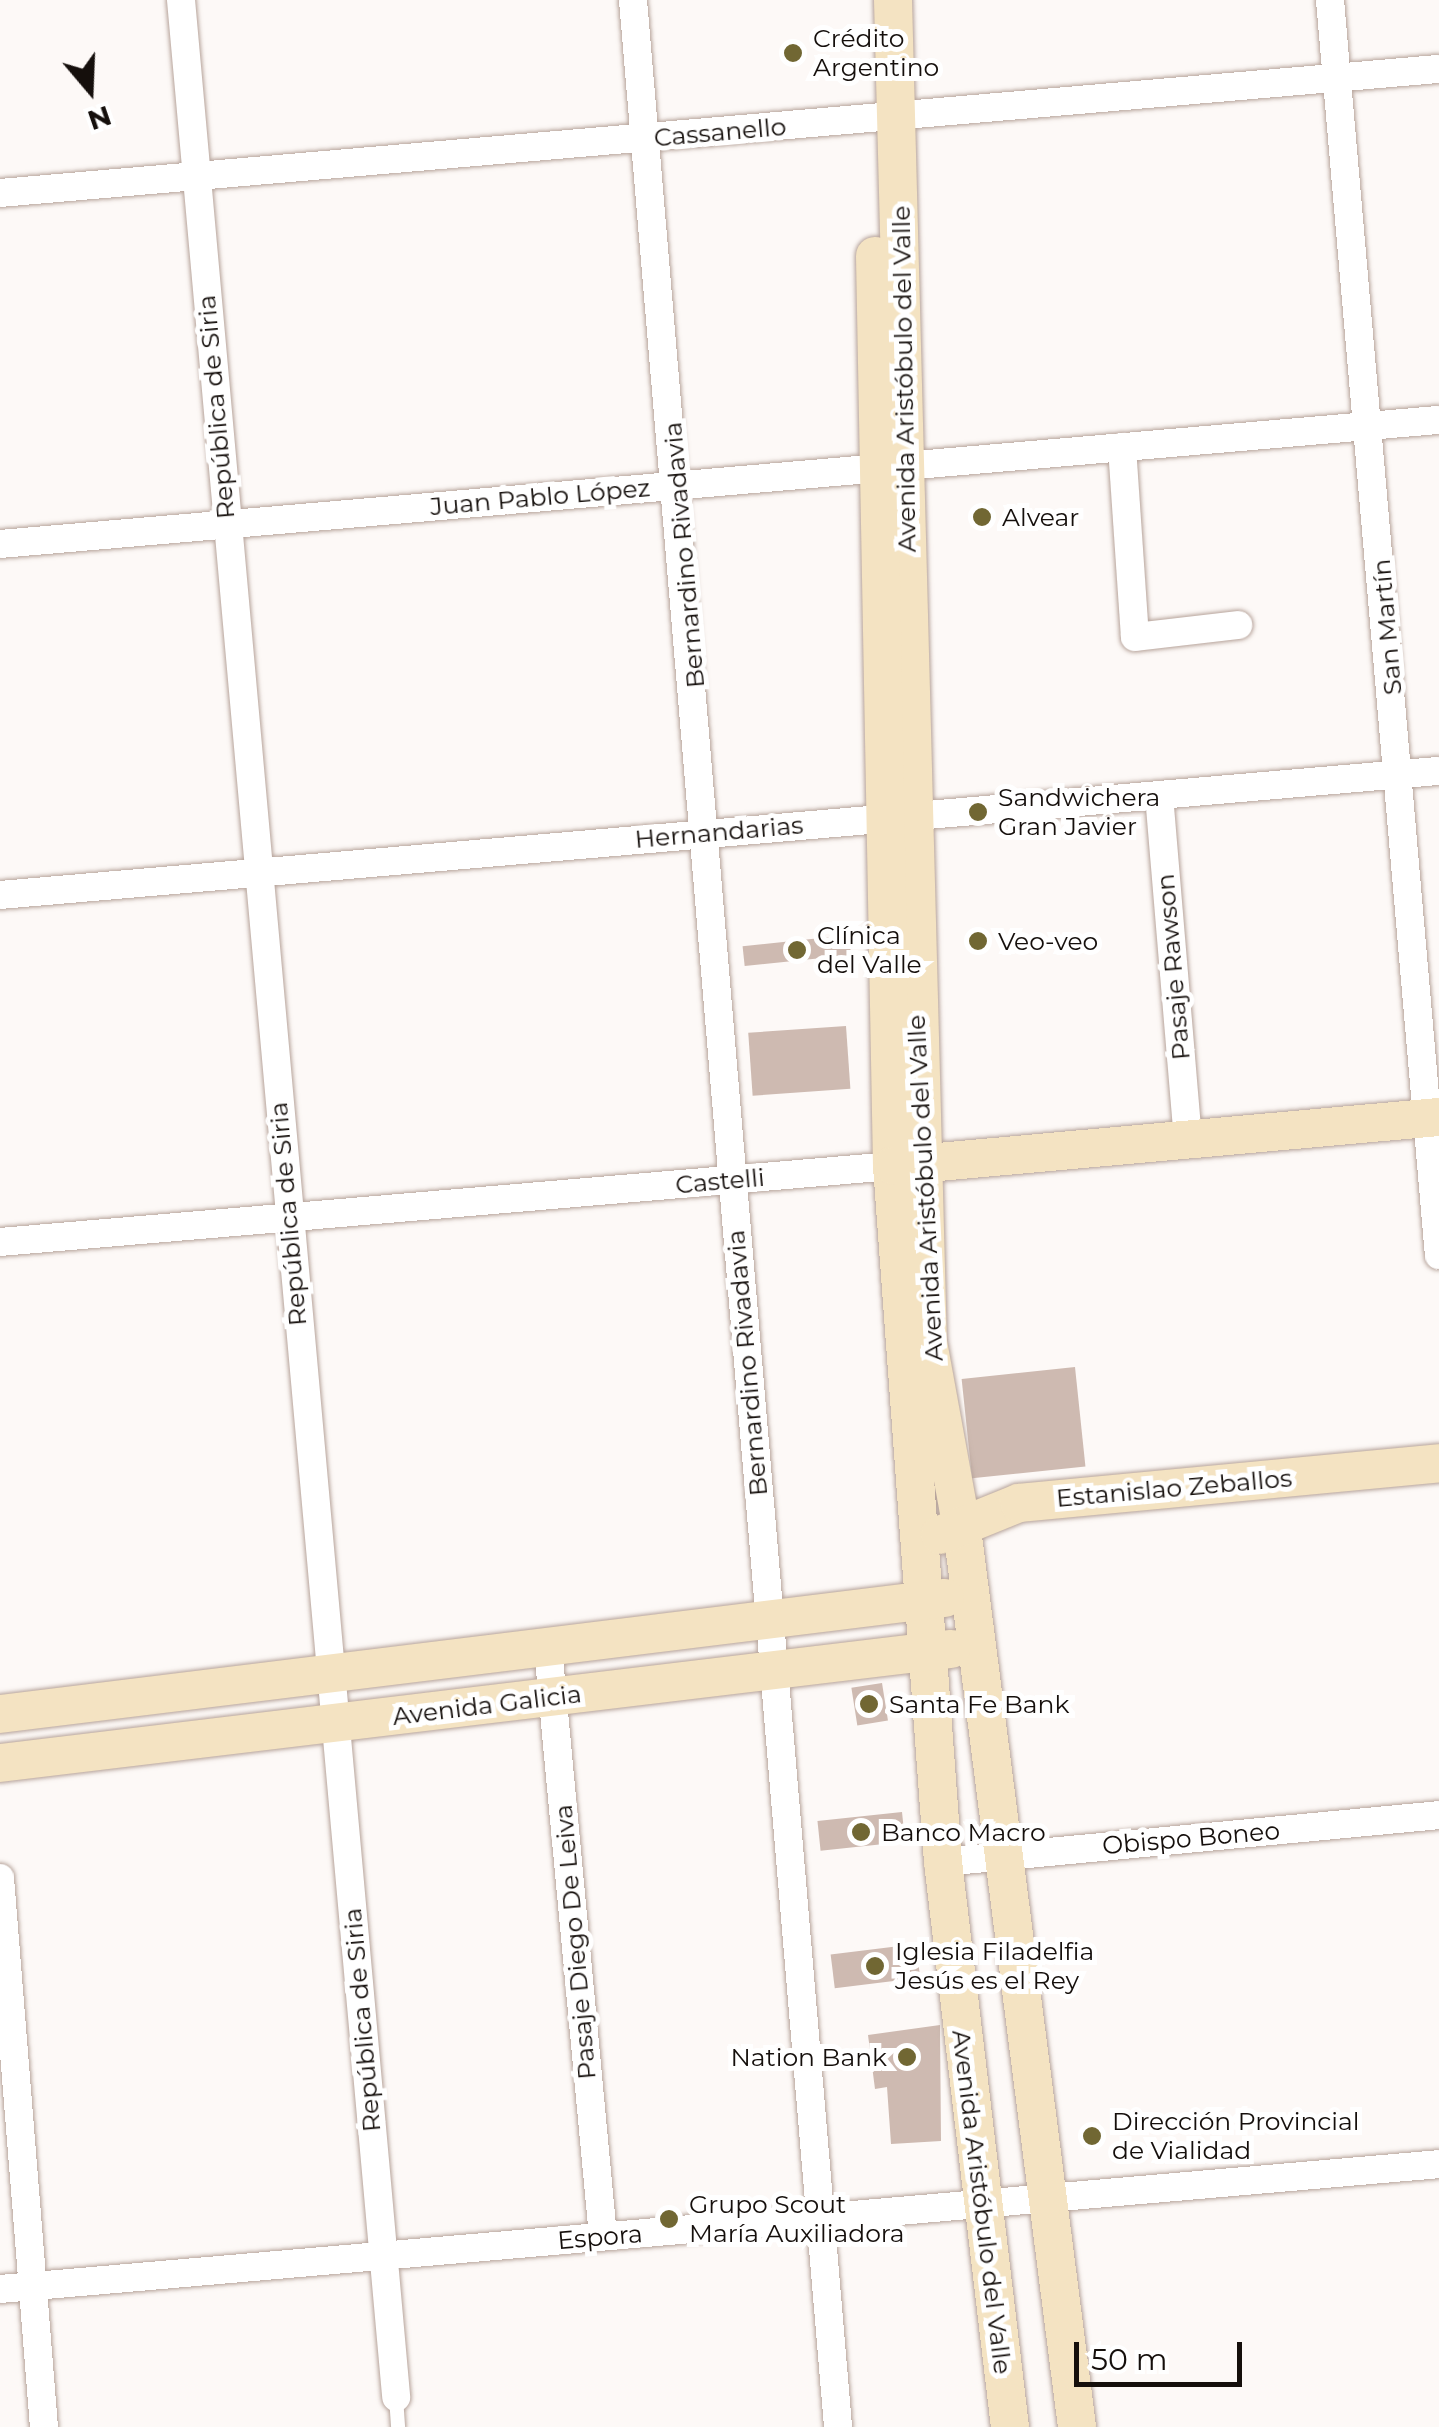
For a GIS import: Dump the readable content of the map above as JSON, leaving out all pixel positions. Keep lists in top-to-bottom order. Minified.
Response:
{"streets":{"main road":["Avenida Aristóbulo del Valle","Castelli","Estanislao Zeballos","Avenida Galicia"],"street":["Cassanello","República de Siria","Juan Pablo López","Bernardino Rivadavia","San Martín","Hernandarias","Pasaje Rawson","Obispo Boneo","Pasaje Diego De Leiva","Espora"]},"crossings":[["Cassanello","Avenida Aristóbulo del Valle"],["Cassanello","República de Siria"],["Cassanello","Bernardino Rivadavia"],["Cassanello","San Martín"],["Avenida Aristóbulo del Valle","Juan Pablo López"],["Avenida Aristóbulo del Valle","Hernandarias"],["Avenida Aristóbulo del Valle","Castelli"],["Avenida Aristóbulo del Valle","Estanislao Zeballos"],["Avenida Aristóbulo del Valle","Avenida Galicia"],["Avenida Aristóbulo del Valle","Obispo Boneo"],["Avenida Aristóbulo del Valle","Espora"],["República de Siria","Juan Pablo López"],["República de Siria","Hernandarias"],["República de Siria","Castelli"],["República de Siria","Avenida Galicia"],["República de Siria","Espora"],["Juan Pablo López","Bernardino Rivadavia"],["Juan Pablo López","San Martín"],["Bernardino Rivadavia","Hernandarias"],["Bernardino Rivadavia","Castelli"],["Bernardino Rivadavia","Avenida Galicia"],["Bernardino Rivadavia","Espora"],["San Martín","Hernandarias"],["San Martín","Castelli"],["Hernandarias","Pasaje Rawson"],["Pasaje Rawson","Castelli"],["Avenida Galicia","Pasaje Diego De Leiva"],["Pasaje Diego De Leiva","Espora"]],"places":["Crédito Argentino","Alvear","Sandwichera Gran Javier","Veo-veo","Clínica del Valle","Santa Fe Bank","Banco Macro","Iglesia Filadelfia Jesús es el Rey","Nation Bank","Dirección Provincial de Vialidad","Grupo Scout María Auxiliadora"],"scale_bar":"50 m","north":"bottom"}
